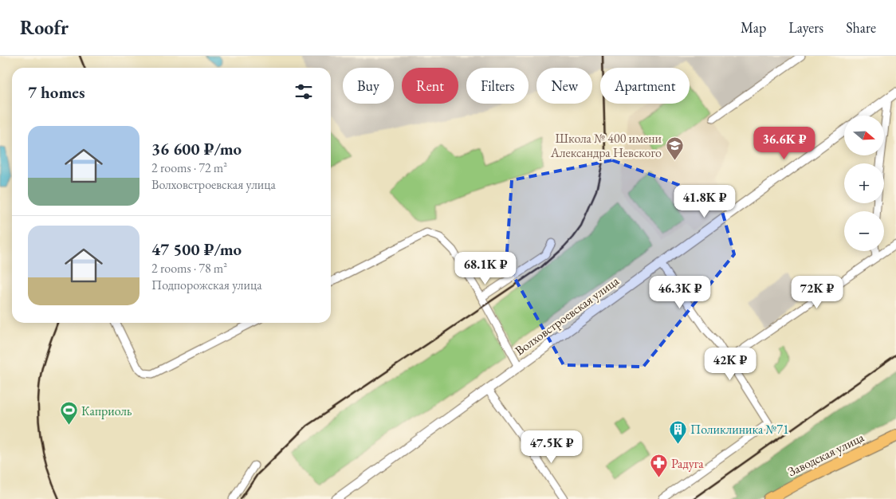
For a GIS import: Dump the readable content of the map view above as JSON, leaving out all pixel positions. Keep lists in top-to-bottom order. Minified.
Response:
{"streets":{"main road":["Заводская улица"],"street":["Волховстроевская улица"]},"places":{"school or university":["Школа № 400 имени Александра Невского"],"sports":["Каприоль"],"building":["Поликлиника №71"],"pharmacy":["Радуга"]},"north":"right","page":{"header":"Roofr","nav":["Map","Layers","Share"],"chip":["Buy","Rent","Filters","New","Apartment"],"heading":"7 homes","map_buttons":["+","−"],"list":[{"name":"36 600 ₽/mo","note":"2 rooms · 72 m² · Волховстроевская улица"},{"name":"47 500 ₽/mo","note":"2 rooms · 78 m² · Подпорожская улица"}],"price":["36.6K ₽","41.8K ₽","68.1K ₽","46.3K ₽","72K ₽","42K ₽","47.5K ₽"]}}
